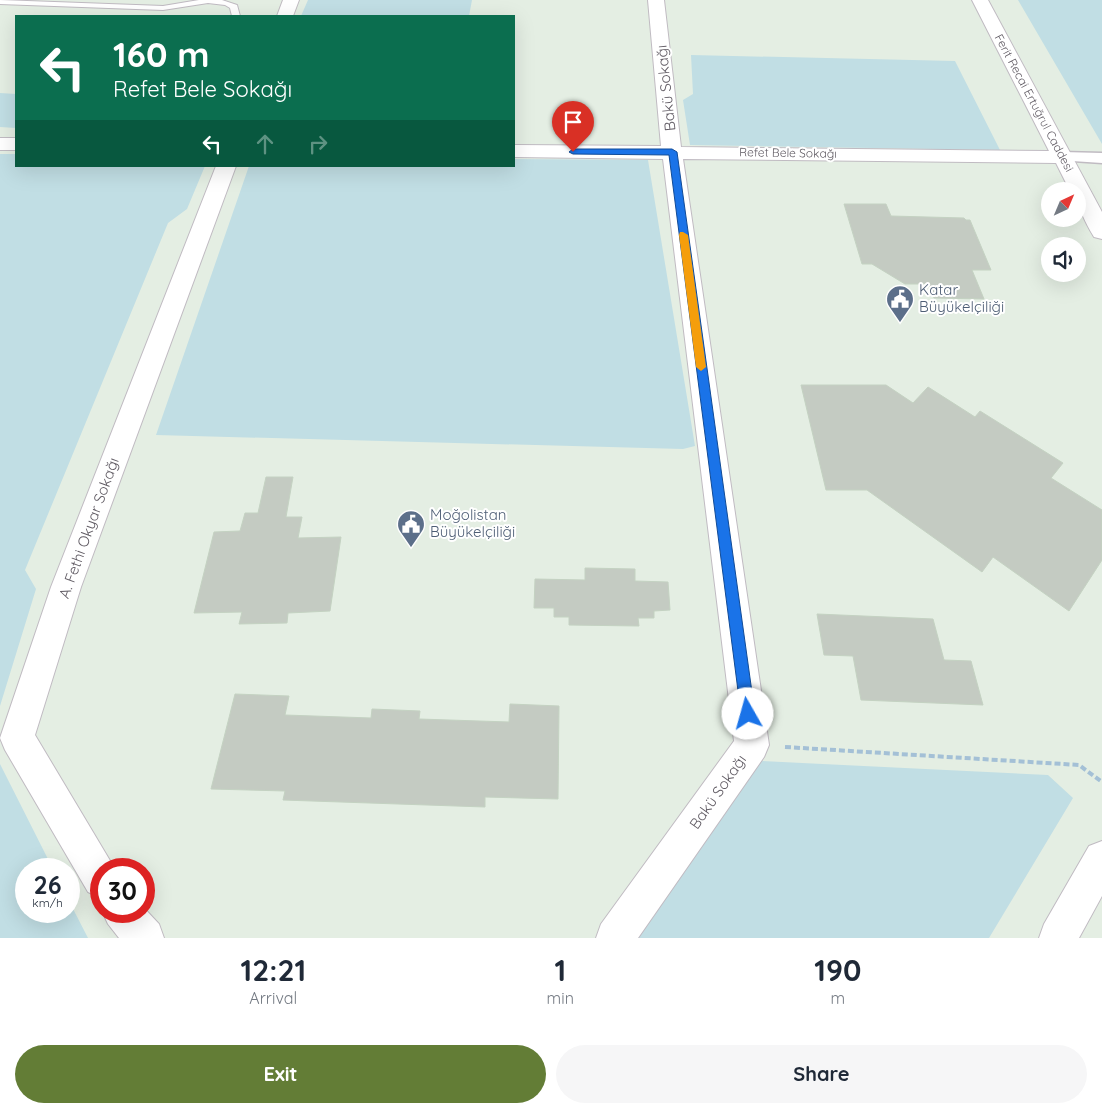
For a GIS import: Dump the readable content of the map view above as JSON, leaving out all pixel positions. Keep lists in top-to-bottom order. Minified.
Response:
{"streets":{"street":["Bakü Sokağı","Ferit Recai Ertuğrul Caddesi","Refet Bele Sokağı","A. Fethi Okyar Sokağı"]},"crossings":[["Bakü Sokağı","Refet Bele Sokağı"],["Ferit Recai Ertuğrul Caddesi","Refet Bele Sokağı"]],"places":{"public building":["Katar Büyükelçiliği","Moğolistan Büyükelçiliği"]},"north":"top right","page":{"turn":["160 m","Refet Bele Sokağı"],"speed":"26 km/h","limit":"30","eta":["12:21","Arrival","1","min","190","m"],"buttons":["Exit","Share"]}}
